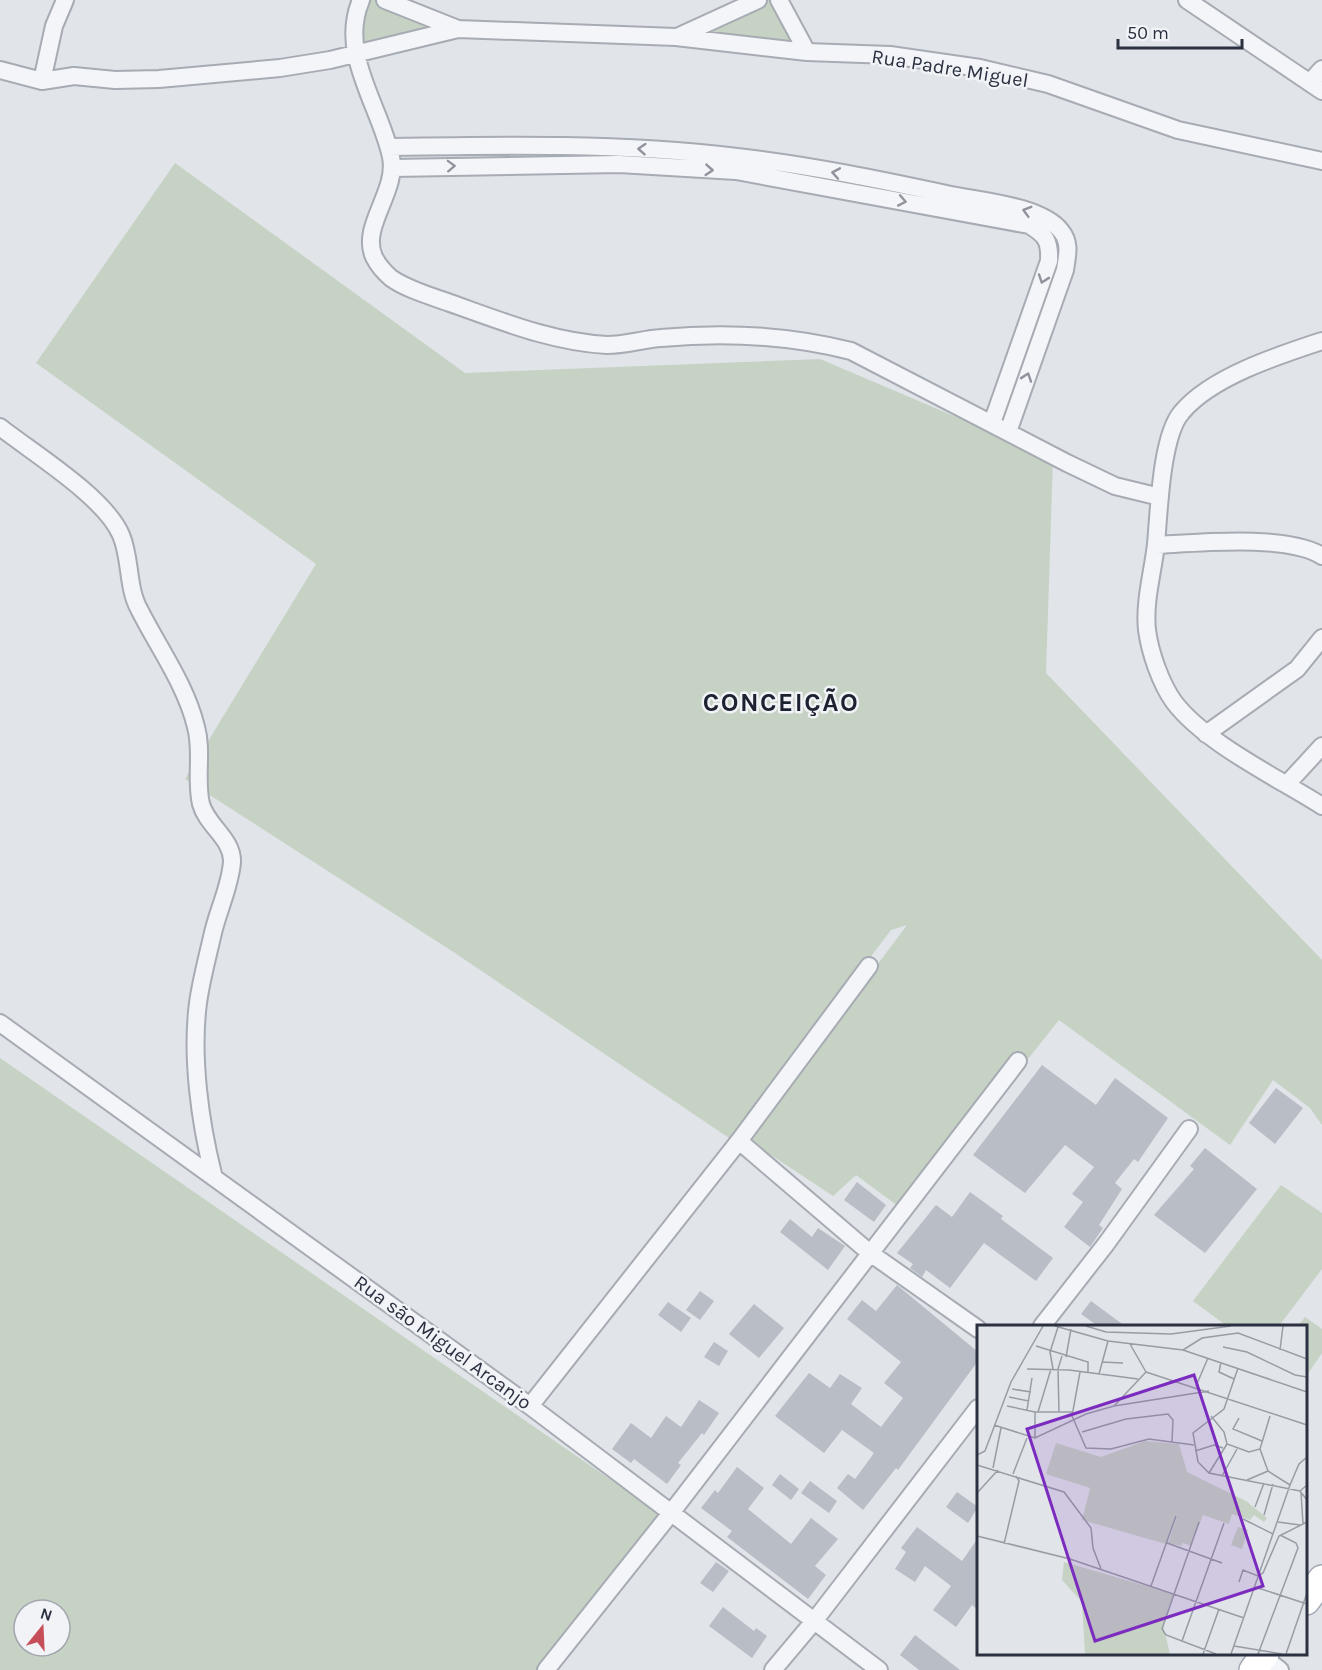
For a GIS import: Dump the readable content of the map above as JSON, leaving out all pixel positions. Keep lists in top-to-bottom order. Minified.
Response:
{"streets":{"street":["Rua Padre Miguel","Rua são Miguel Arcanjo"]},"districts":["CONCEIÇÃO"],"scale_bar":"50 m","north":"top"}
